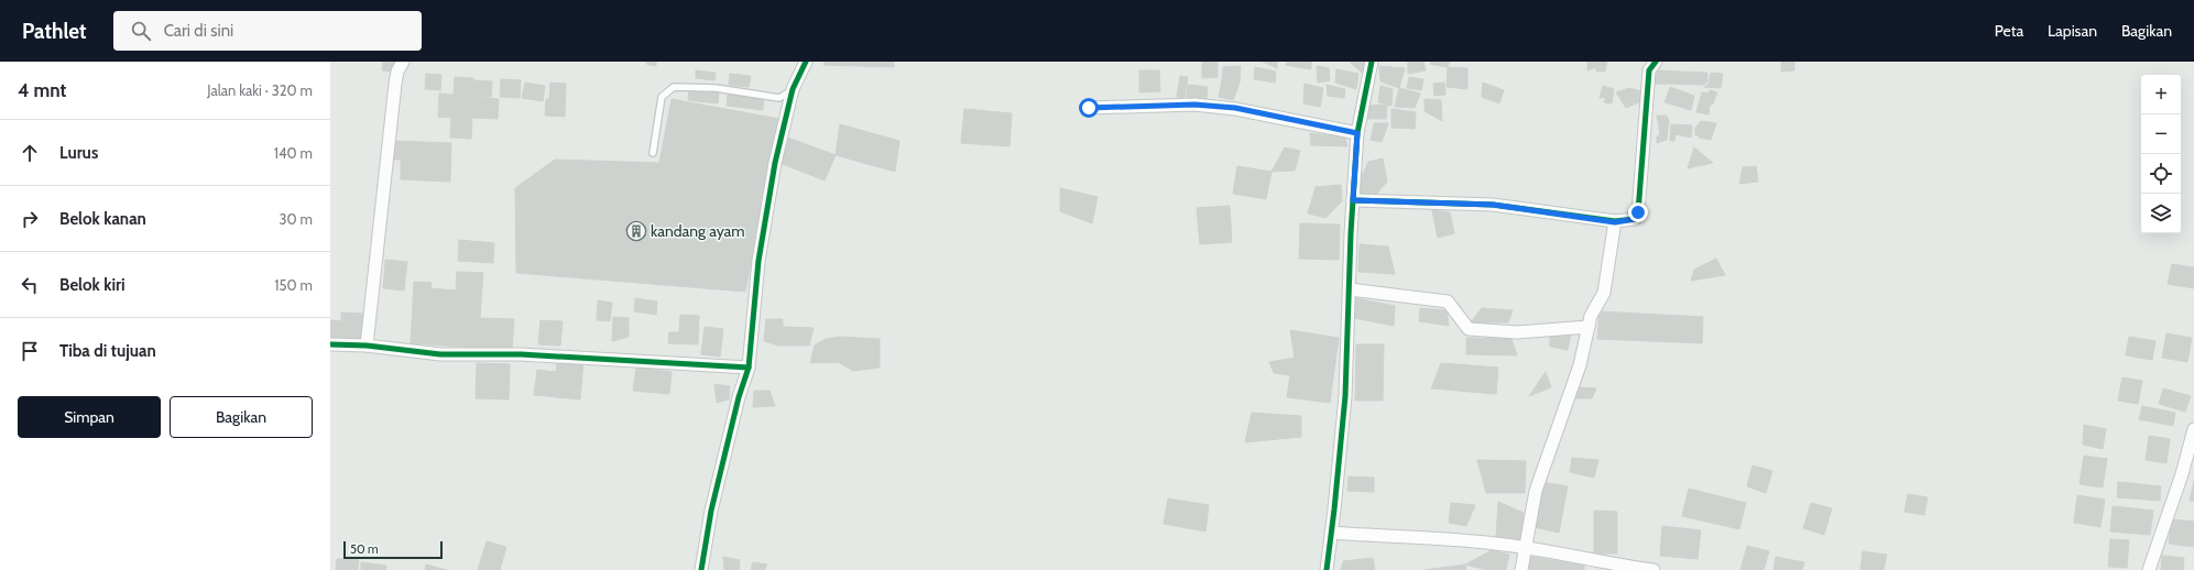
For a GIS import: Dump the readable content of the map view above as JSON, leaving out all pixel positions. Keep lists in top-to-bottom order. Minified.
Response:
{"places":{"building":["kandang ayam"]},"scale_bar":"50 m","page":{"header":"Pathlet","search":"Cari di sini","nav":["Peta","Lapisan","Bagikan"],"heading":["4 mnt","Jalan kaki · 320 m"],"map_buttons":["+","−"],"list":[["Lurus","140 m"],["Belok kanan","30 m"],["Belok kiri","150 m"],"Tiba di tujuan"],"buttons":["Simpan","Bagikan"],"scale":"50 m"}}
